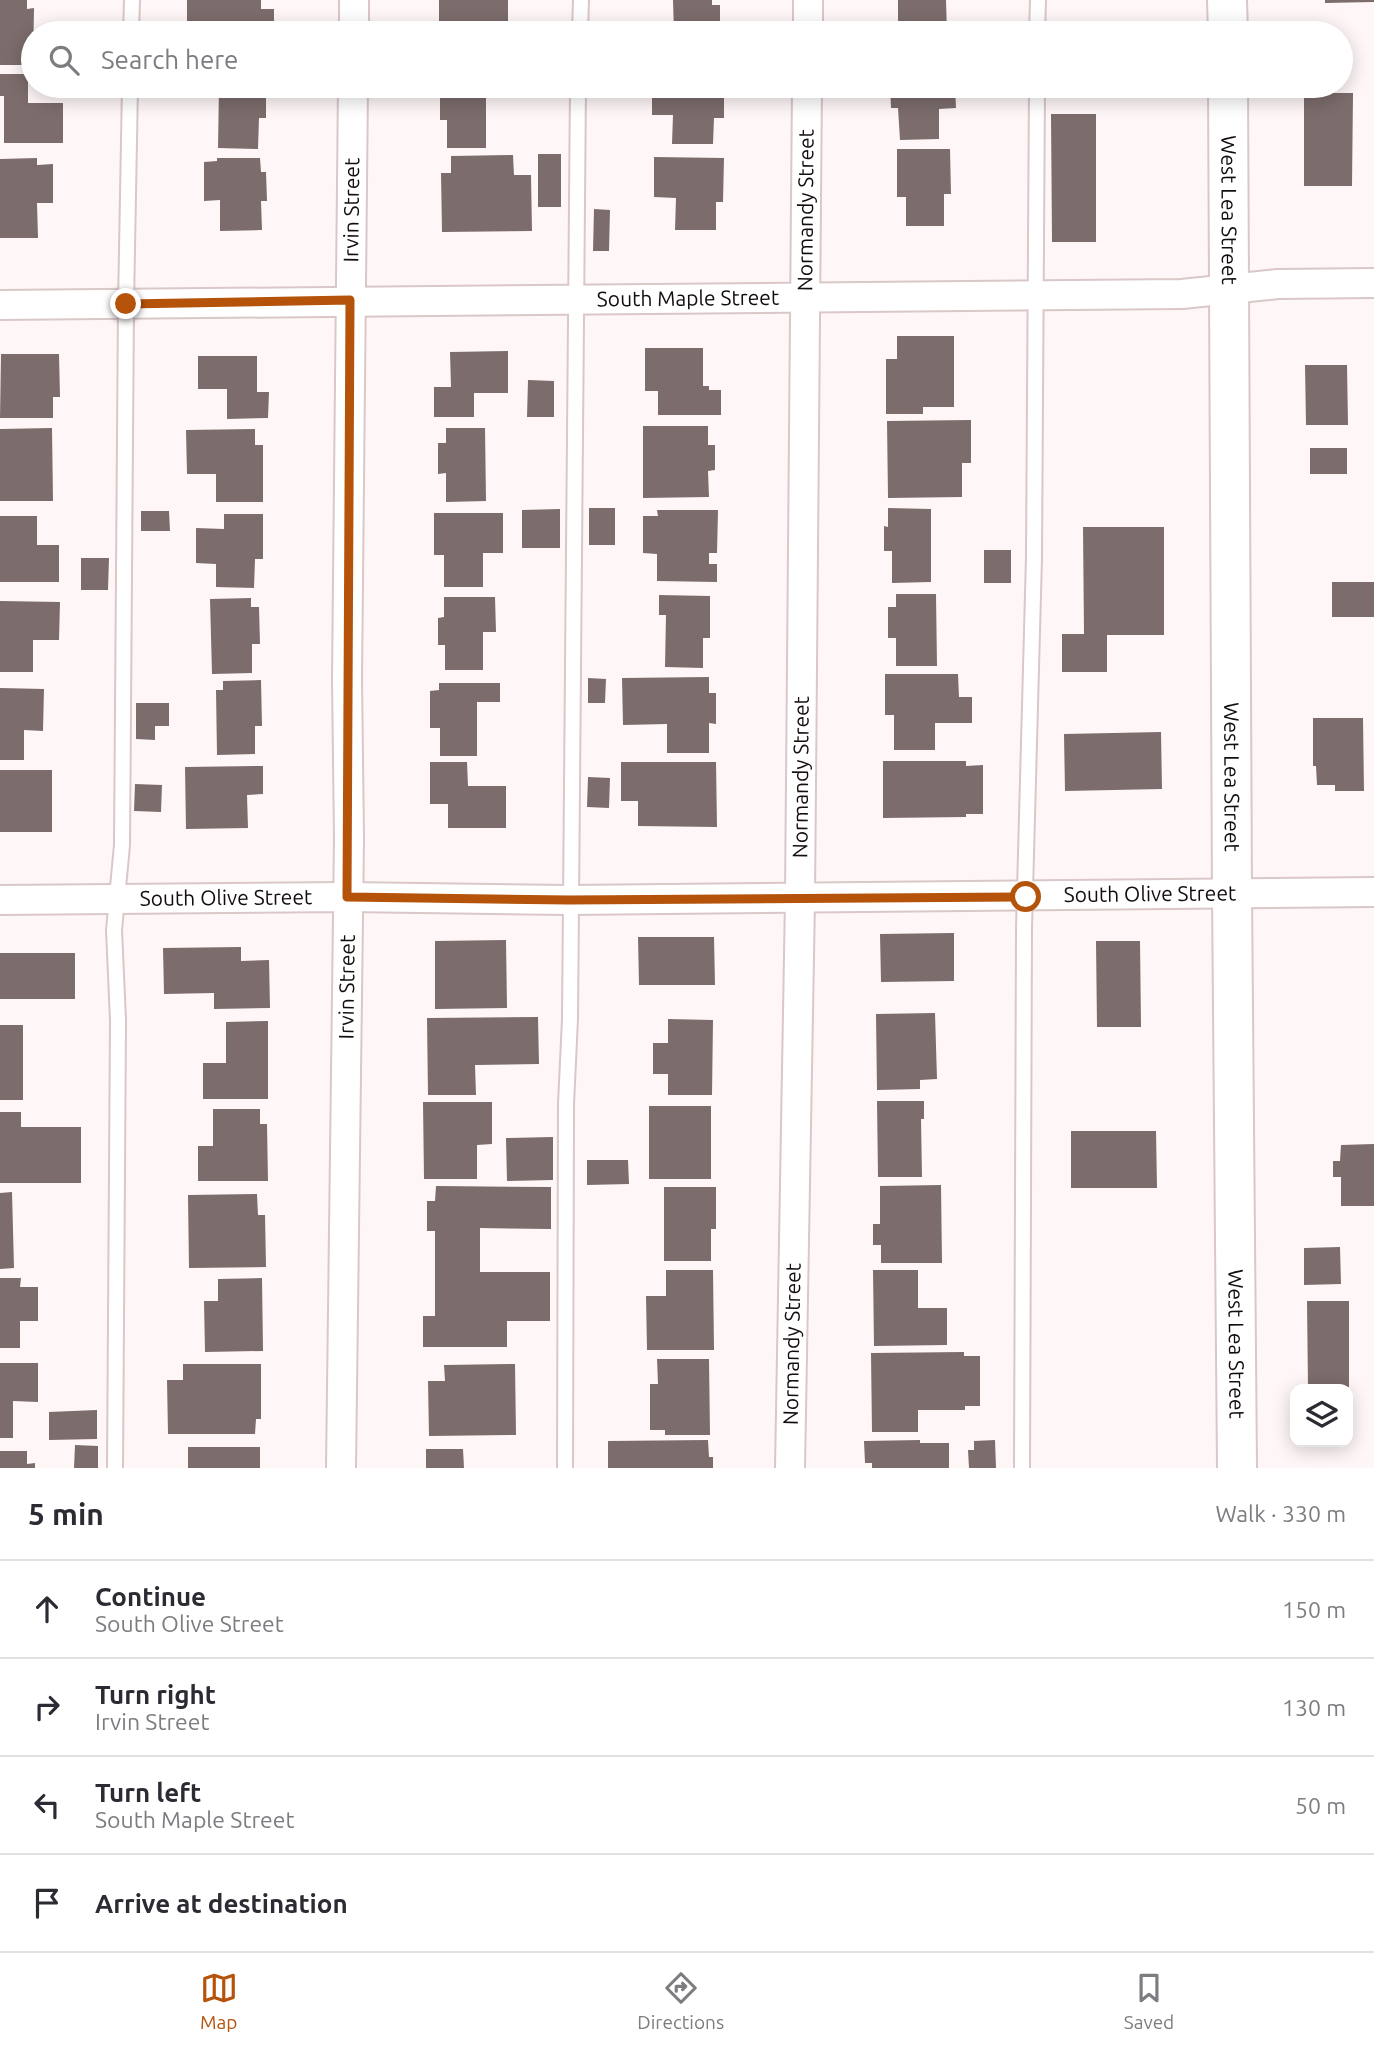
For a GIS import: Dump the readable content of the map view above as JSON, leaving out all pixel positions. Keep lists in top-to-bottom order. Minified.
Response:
{"streets":{"main road":["West Lea Street"],"street":["Irvin Street","Normandy Street","South Maple Street","South Olive Street"]},"crossings":[["Irvin Street","South Maple Street"],["Irvin Street","South Olive Street"],["Normandy Street","South Maple Street"],["Normandy Street","South Olive Street"],["West Lea Street","South Maple Street"],["West Lea Street","South Olive Street"]],"page":{"search":"Search here","heading":["5 min","Walk · 330 m"],"list":[["Continue","South Olive Street","150 m"],["Turn right","Irvin Street","130 m"],["Turn left","South Maple Street","50 m"],"Arrive at destination"],"nav":["Map","Directions","Saved"]}}
